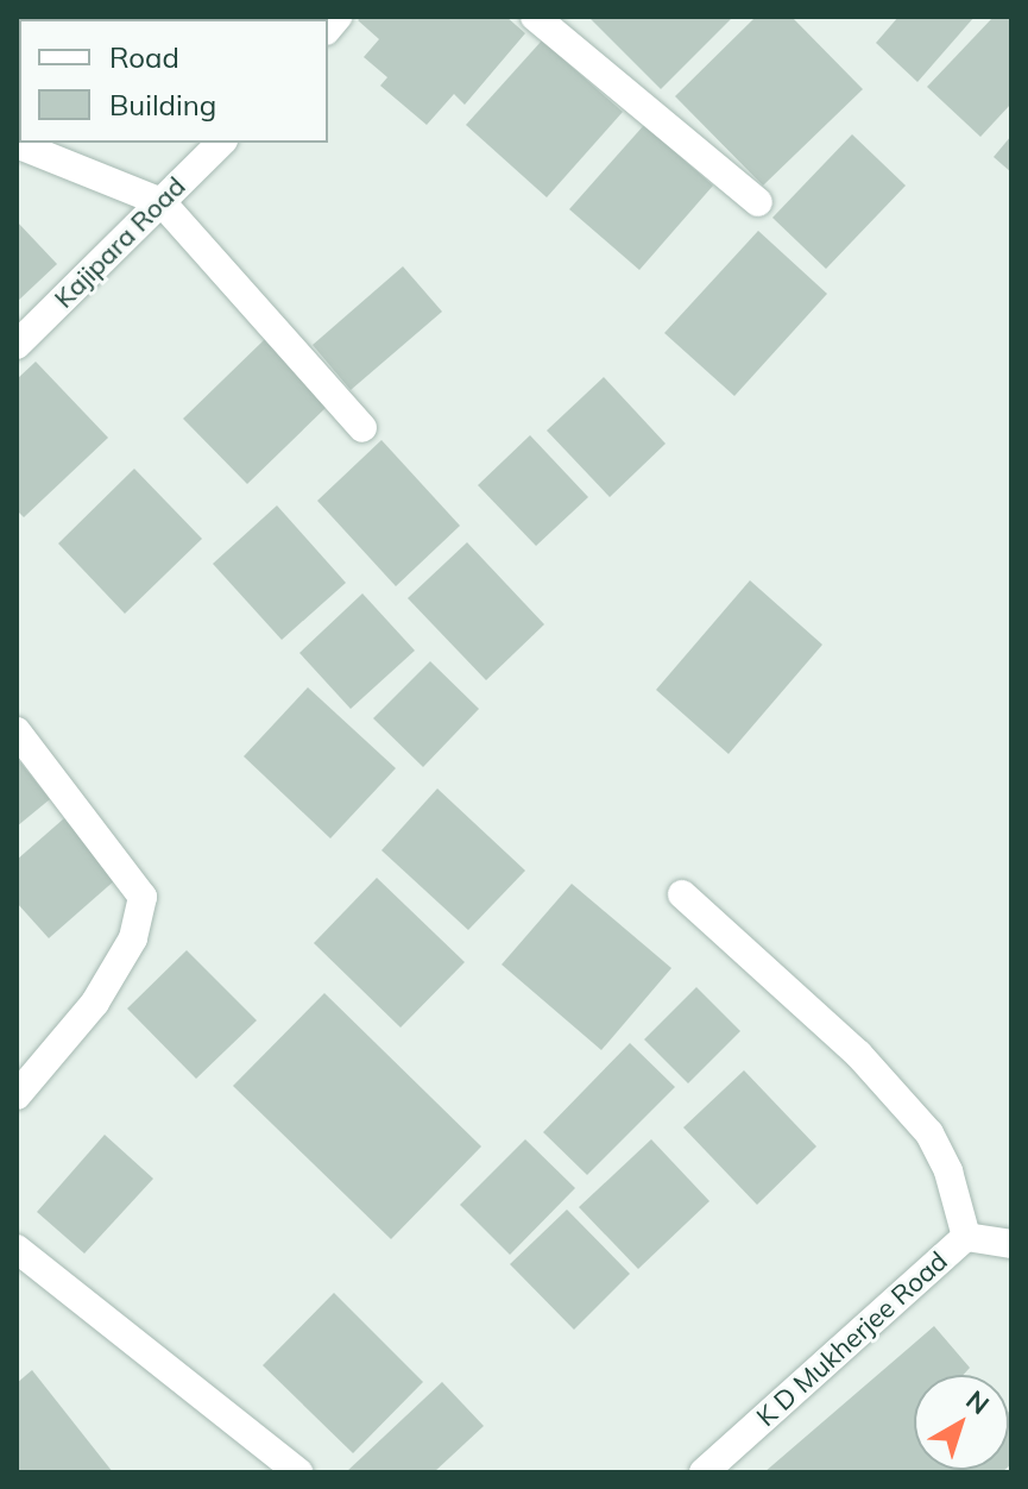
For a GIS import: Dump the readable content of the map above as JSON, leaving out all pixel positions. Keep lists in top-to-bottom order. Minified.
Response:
{"streets":{"street":["Kajipara Road","K D Mukherjee Road"]},"legend":["Road","Building"],"north":"top right"}
